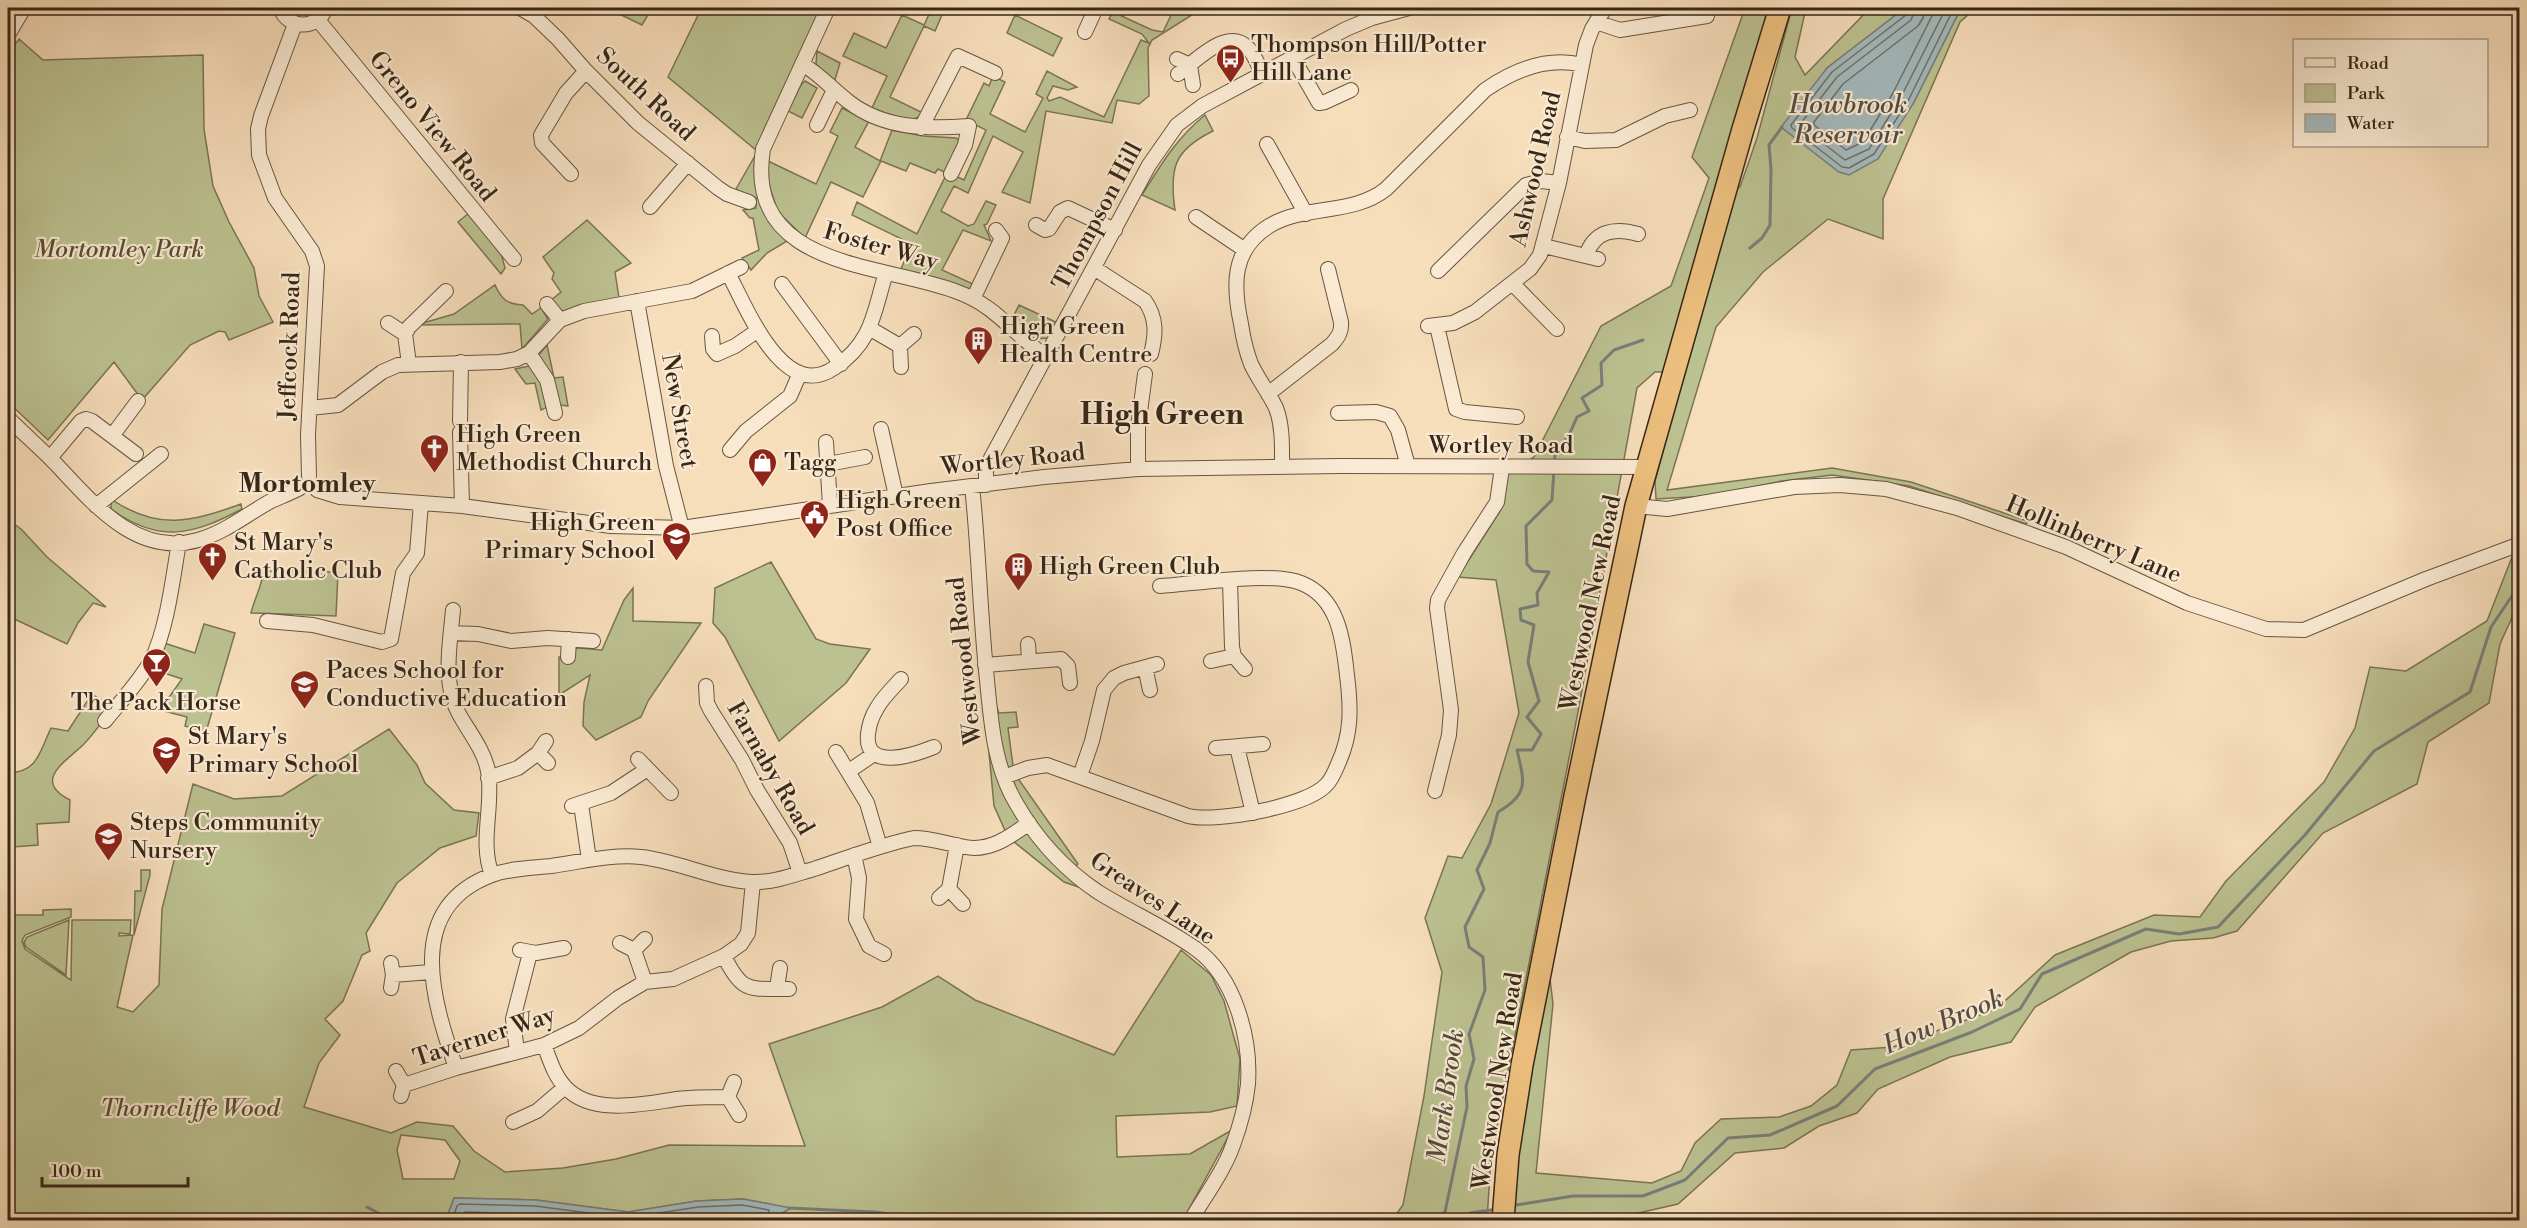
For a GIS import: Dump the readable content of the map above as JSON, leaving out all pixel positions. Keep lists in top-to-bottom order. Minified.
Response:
{"streets":{"highway":["Westwood New Road"],"street":["South Road","Greno View Road","Ashwood Road","Thompson Hill","Foster Way","Jeffcock Road","New Street","Wortley Road","Hollinberry Lane","Westwood Road","Farnaby Road","Greaves Lane","Taverner Way"]},"crossings":[["Thompson Hill","Foster Way"],["Thompson Hill","Wortley Road"],["Jeffcock Road","Wortley Road"],["New Street","Wortley Road"],["Wortley Road","Westwood New Road"],["Wortley Road","Westwood Road"],["Hollinberry Lane","Westwood New Road"],["Westwood Road","Greaves Lane"]],"districts":["High Green","Mortomley"],"water":["Howbrook Reservoir","How Brook","Mark Brook"],"parks":["Mortomley Park","Thorncliffe Wood"],"places":{"bus stop":["Thompson Hill/Potter Hill Lane"],"building":["High Green Health Centre","High Green Club"],"church":["High Green Methodist Church","St Mary's Catholic Club"],"shop":["Tagg"],"public building":["High Green Post Office"],"school or university":["High Green Primary School","Paces School for Conductive Education","St Mary's Primary School","Steps Community Nursery"],"bar":["The Pack Horse"]},"legend":["Road","Park","Water"],"scale_bar":"100 m"}
